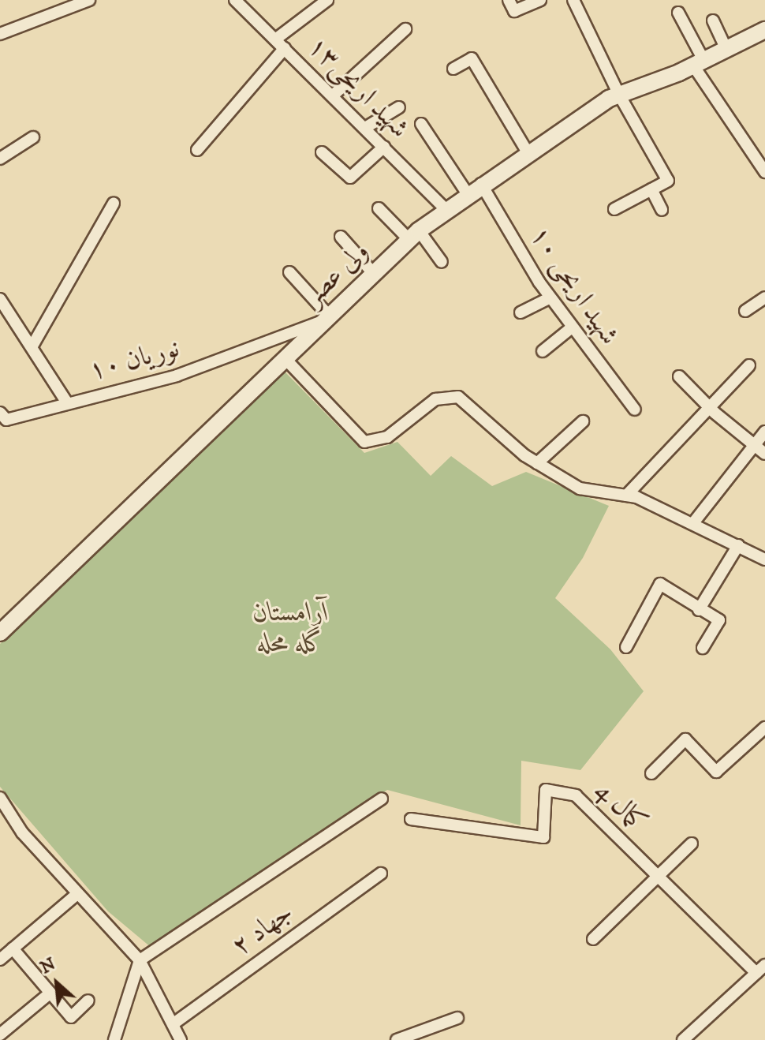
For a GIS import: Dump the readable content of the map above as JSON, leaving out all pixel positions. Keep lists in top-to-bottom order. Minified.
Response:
{"streets":{"main road":["ولی عصر"],"street":["شهید اریحی۱۳","شهید اریحی ۱۰","نوریان ۱۰","کمال 4","جهاد ۲"]},"crossings":[["شهید اریحی۱۳","ولی عصر"],["ولی عصر","شهید اریحی ۱۰"],["ولی عصر","نوریان ۱۰"]],"parks":["آرامستان گله محله"],"north":"top left"}
